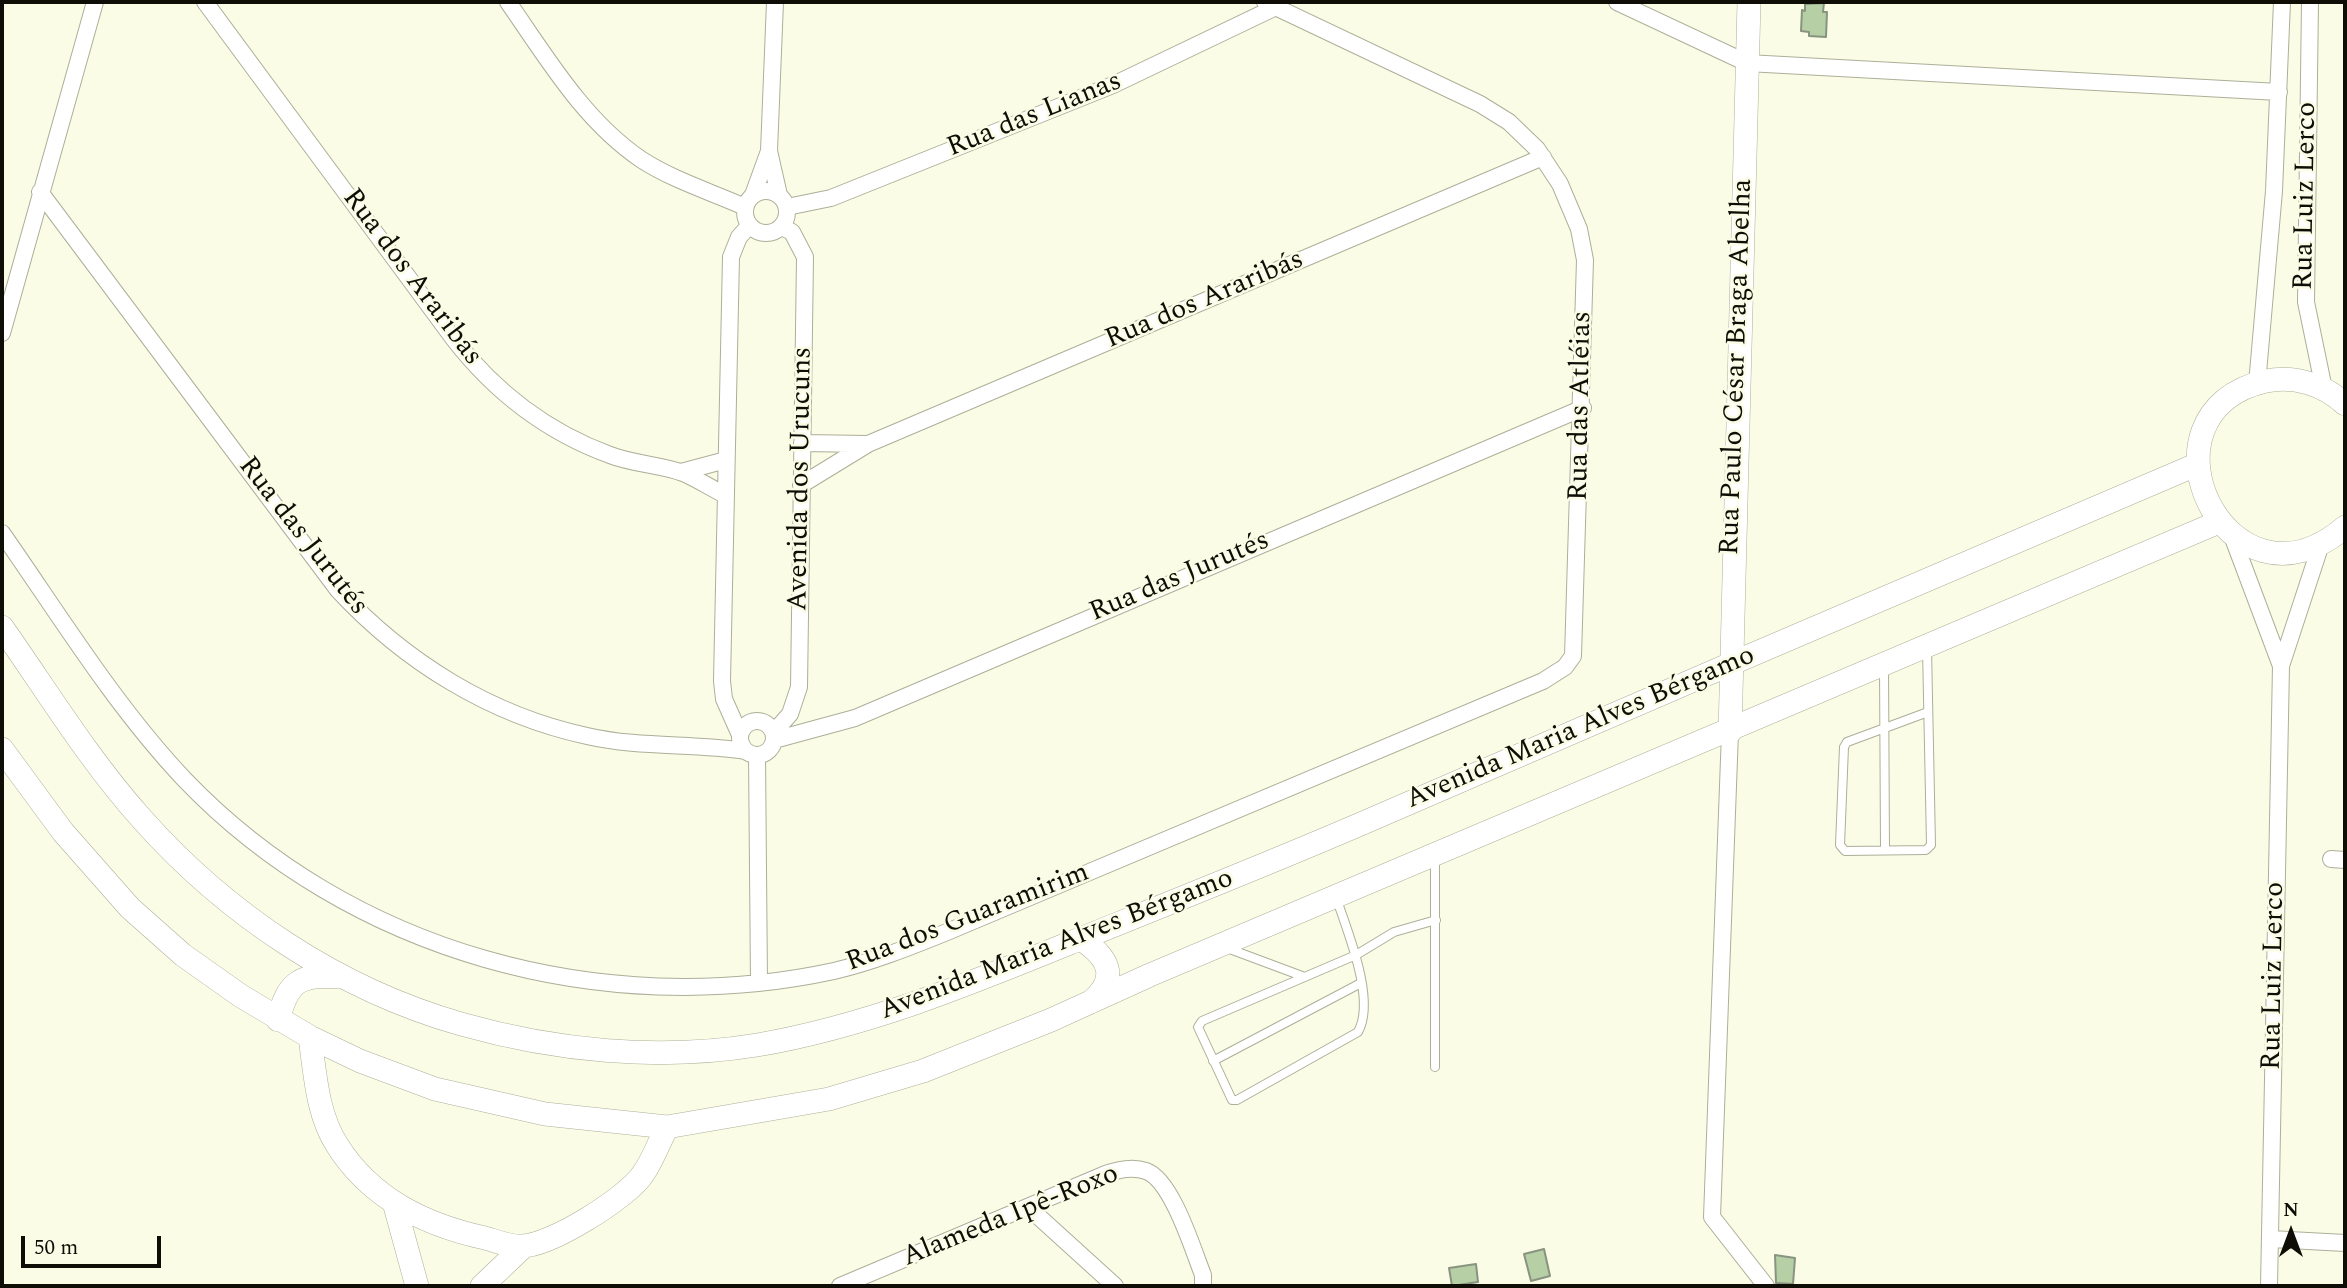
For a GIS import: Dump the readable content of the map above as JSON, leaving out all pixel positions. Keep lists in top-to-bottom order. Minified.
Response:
{"streets":{"street":["Rua das Lianas","Rua Luiz Lerco","Rua dos Araribás","Rua Paulo César Braga Abelha","Rua das Atléias","Avenida dos Urucuns","Rua das Jurutés","Avenida Maria Alves Bérgamo","Rua dos Guaramirim","Alameda Ipê-Roxo"]},"crossings":[["Rua das Lianas","Rua das Atléias"],["Rua das Lianas","Avenida dos Urucuns"],["Rua Luiz Lerco","Avenida Maria Alves Bérgamo"],["Rua dos Araribás","Rua das Atléias"],["Rua dos Araribás","Avenida dos Urucuns"],["Rua Paulo César Braga Abelha","Avenida Maria Alves Bérgamo"],["Rua das Atléias","Rua das Jurutés"],["Rua das Atléias","Rua dos Guaramirim"],["Avenida dos Urucuns","Rua das Jurutés"]],"scale_bar":"50 m","north":"top"}
